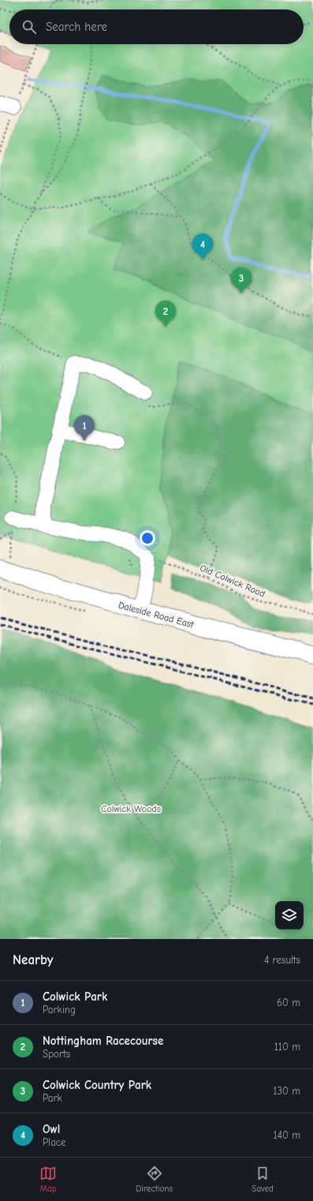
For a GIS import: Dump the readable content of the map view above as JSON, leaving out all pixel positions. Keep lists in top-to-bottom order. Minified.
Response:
{"streets":{"main road":["Daleside Road East"],"path":["Old Colwick Road"]},"parks":["Colwick Woods"],"page":{"search":"Search here","pins":["4","3","2","1"],"heading":["Nearby","4 results"],"list":[{"mark":"1","name":"Colwick Park","note":"Parking","value":"60 m"},{"mark":"2","name":"Nottingham Racecourse","note":"Sports","value":"110 m"},{"mark":"3","name":"Colwick Country Park","note":"Park","value":"130 m"},{"mark":"4","name":"Owl","note":"Place","value":"140 m"}],"nav":["Map","Directions","Saved"]}}
